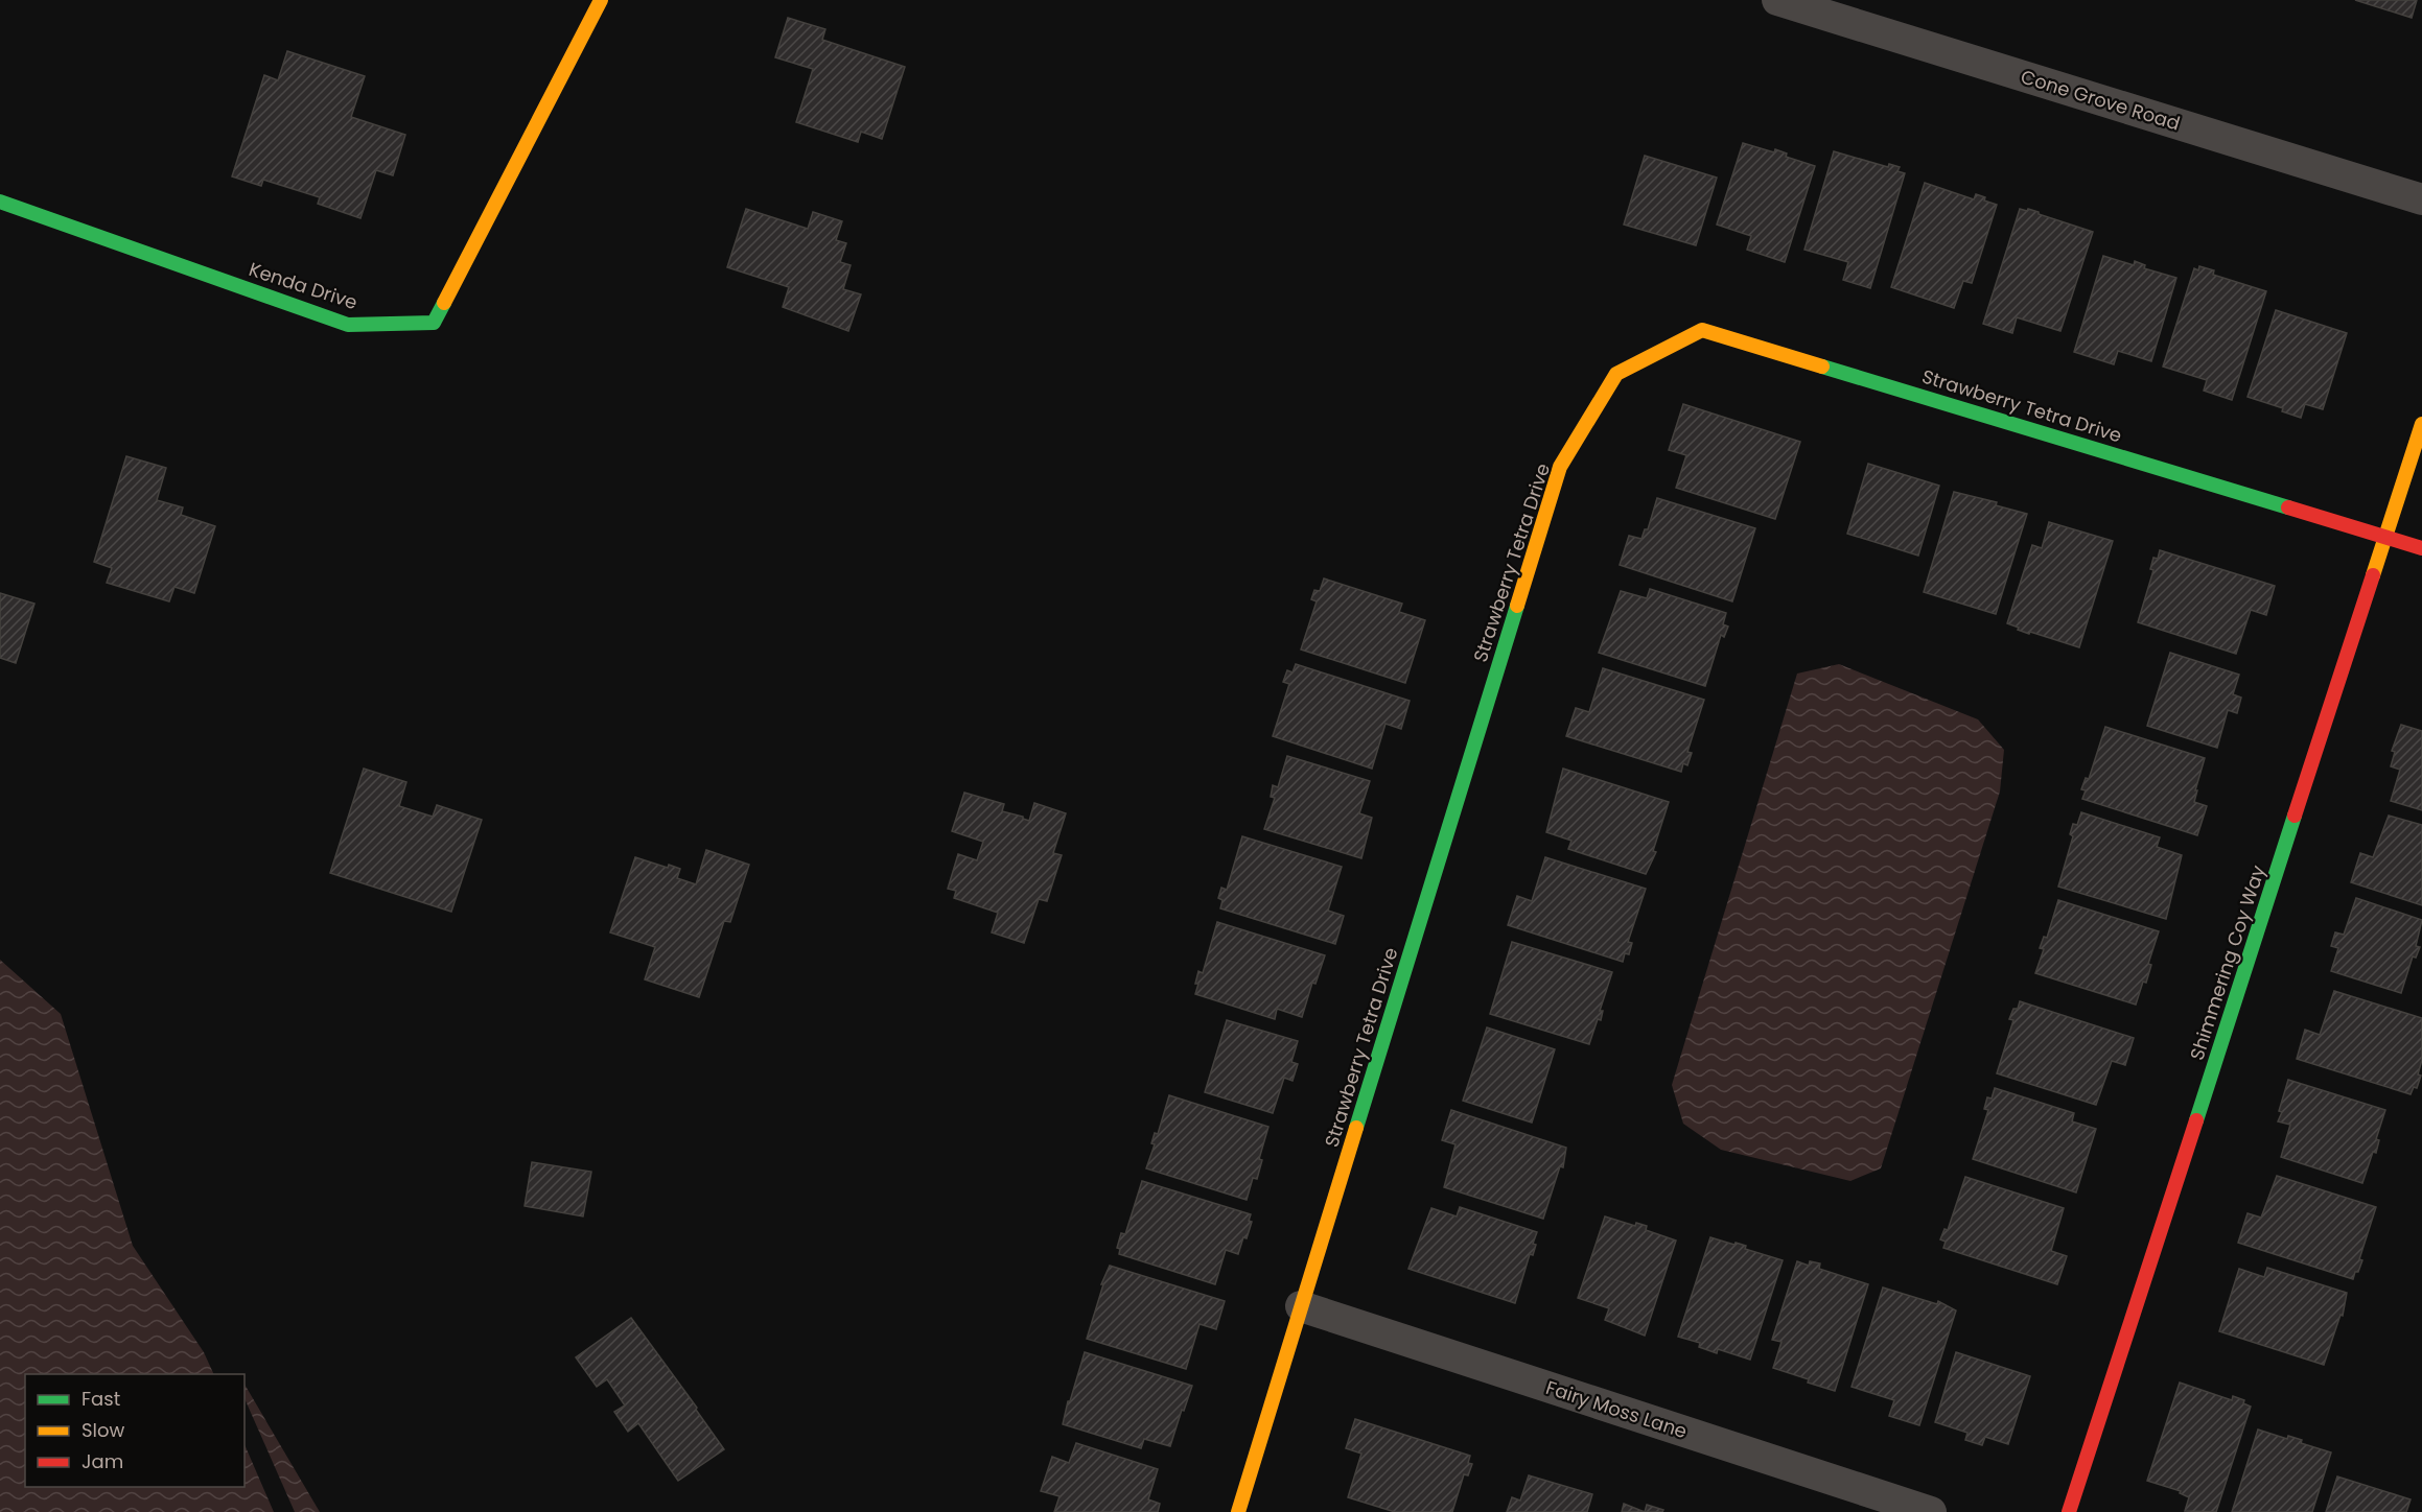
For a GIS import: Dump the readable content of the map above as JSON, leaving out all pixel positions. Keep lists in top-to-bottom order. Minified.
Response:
{"streets":{"street":["Cone Grove Road","Kenda Drive","Strawberry Tetra Drive","Shimmering Coy Way","Fairy Moss Lane"]},"crossings":[["Strawberry Tetra Drive","Shimmering Coy Way"],["Strawberry Tetra Drive","Fairy Moss Lane"]],"legend":["Fast","Slow","Jam"]}
